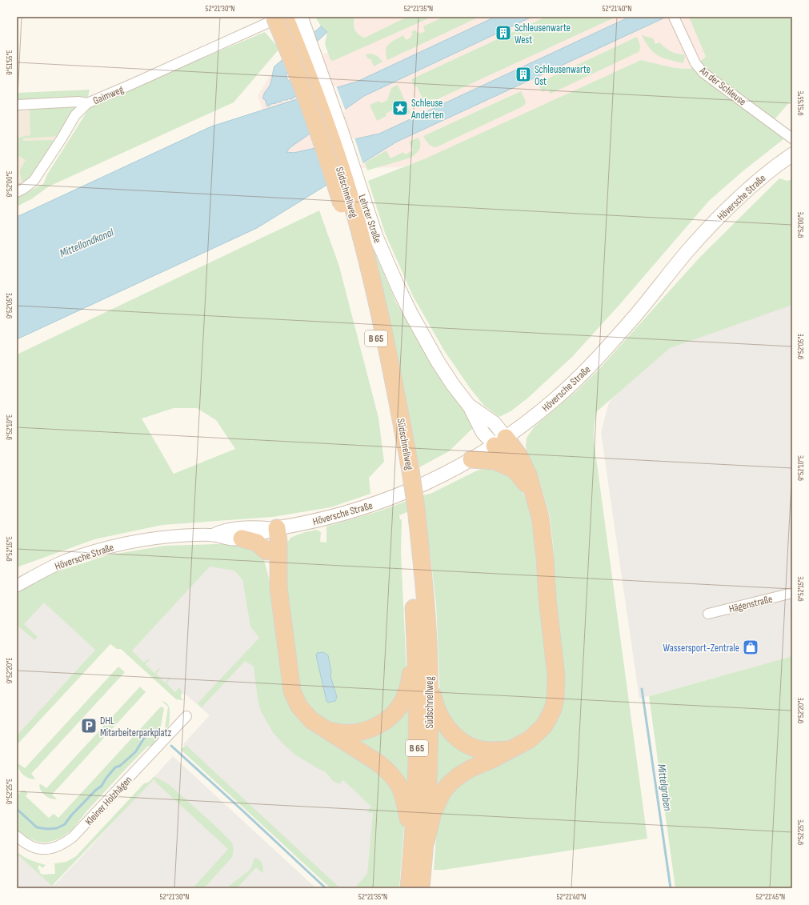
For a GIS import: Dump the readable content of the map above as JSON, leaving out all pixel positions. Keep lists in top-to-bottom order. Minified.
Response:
{"streets":{"highway":["Südschnellweg","B 65"],"main road":["Höversche Straße","Lehrter Straße"],"street":["An der Schleuse","Gaimweg","Hägenstraße","Kleiner Holzhägen"]},"crossings":[["Südschnellweg","Lehrter Straße"],["Höversche Straße","Lehrter Straße"]],"water":["Mittellandkanal","Mittelgraben"],"places":{"building":["Schleusenwarte West","Schleusenwarte Ost"],"place":["Schleuse Anderten"],"shop":["Wassersport-Zentrale"],"parking":["DHL Mitarbeiterparkplatz"]},"coordinates":["52°21'30\"N","52°21'35\"N","52°21'40\"N","9°51'55\"E","9°52'00\"E","9°52'05\"E","9°52'10\"E","9°52'15\"E","9°52'20\"E","9°52'25\"E","52°21'45\"N"]}
